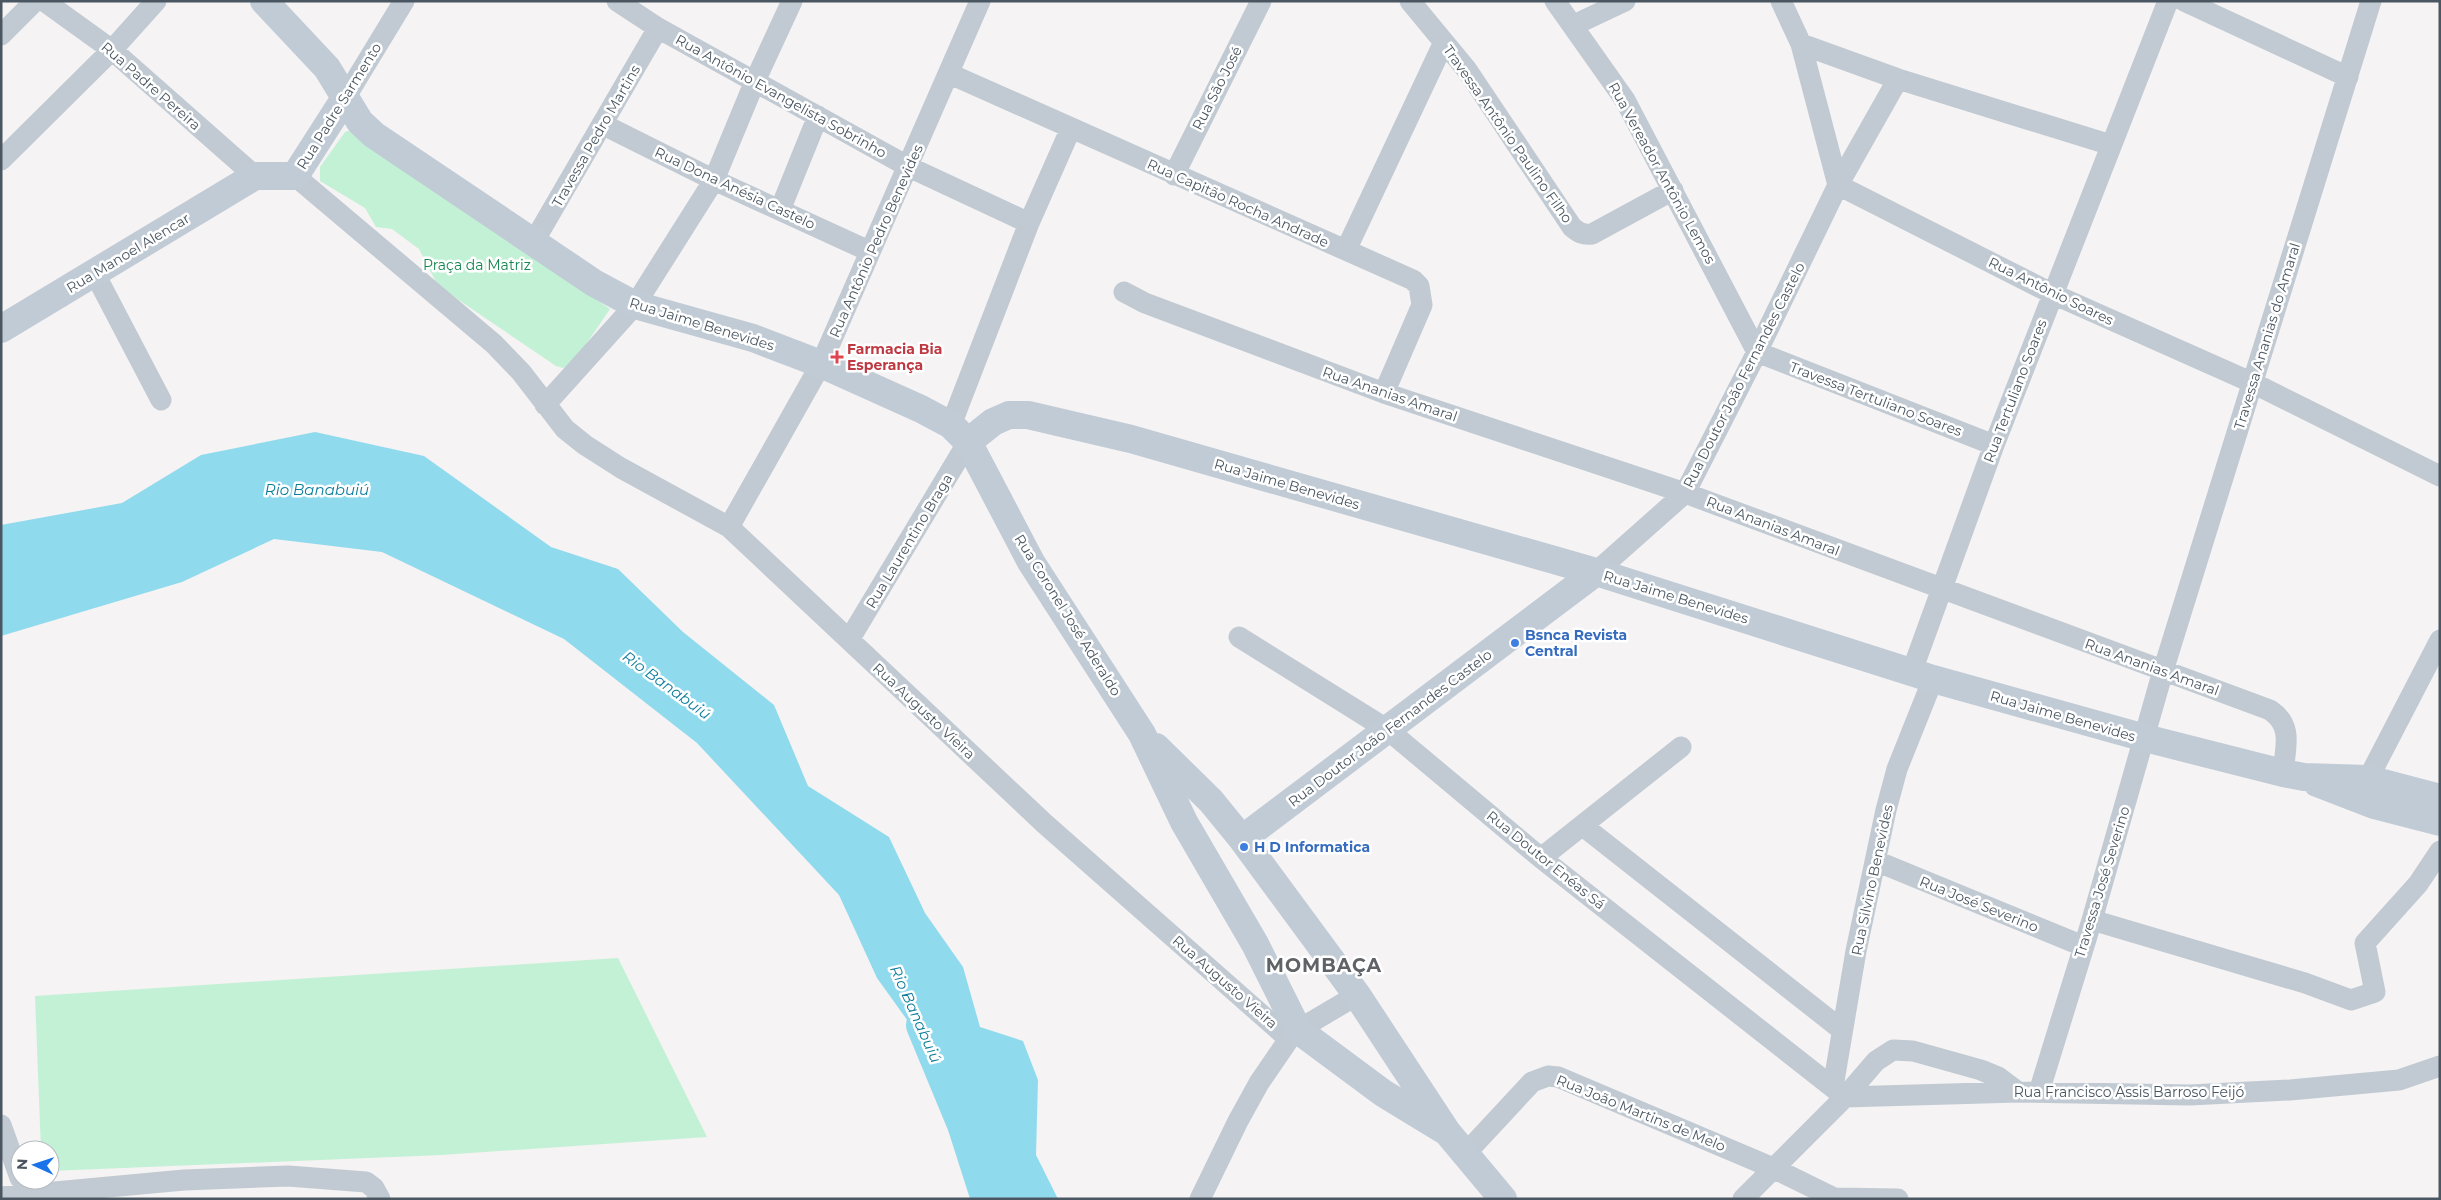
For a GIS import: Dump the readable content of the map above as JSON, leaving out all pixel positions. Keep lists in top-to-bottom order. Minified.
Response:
{"streets":{"main road":["Rua Padre Sarmento","Rua Manoel Alencar","Rua Jaime Benevides","Rua Doutor João Fernandes Castelo","Rua Coronel José Aderaldo"],"street":["Rua Padre Pereira","Rua São José","Rua Antônio Evangelista Sobrinho","Travessa Antônio Paulino Filho","Travessa Pedro Martins","Rua Vereador Antônio Lemos","Rua Dona Anésia Castelo","Rua Capitão Rocha Andrade","Rua Antônio Pedro Benevides","Rua Antônio Soares","Travessa Ananias do Amaral","Rua Tertuliano Soares","Rua Ananias Amaral","Travessa Tertuliano Soares","Rua Laurentino Braga","Rua Augusto Vieira","Rua Doutor Enéas Sá","Rua Silvino Benevides","Travessa José Severino","Rua José Severino","Rua Francisco Assis Barroso Feijó","Rua João Martins de Melo"]},"crossings":[["Rua Padre Pereira","Rua Padre Sarmento"],["Rua Padre Pereira","Rua Manoel Alencar"],["Rua São José","Rua Capitão Rocha Andrade"],["Rua Antônio Evangelista Sobrinho","Travessa Pedro Martins"],["Rua Antônio Evangelista Sobrinho","Rua Antônio Pedro Benevides"],["Rua Padre Sarmento","Rua Manoel Alencar"],["Rua Padre Sarmento","Rua Jaime Benevides"],["Rua Padre Sarmento","Rua Augusto Vieira"],["Travessa Antônio Paulino Filho","Rua Vereador Antônio Lemos"],["Travessa Pedro Martins","Rua Dona Anésia Castelo"],["Travessa Pedro Martins","Rua Jaime Benevides"],["Rua Vereador Antônio Lemos","Rua Doutor João Fernandes Castelo"],["Rua Vereador Antônio Lemos","Travessa Tertuliano Soares"],["Rua Dona Anésia Castelo","Rua Antônio Pedro Benevides"],["Rua Capitão Rocha Andrade","Rua Antônio Pedro Benevides"],["Rua Capitão Rocha Andrade","Rua Ananias Amaral"],["Rua Antônio Pedro Benevides","Rua Jaime Benevides"],["Rua Antônio Pedro Benevides","Rua Augusto Vieira"],["Rua Antônio Soares","Travessa Ananias do Amaral"],["Rua Antônio Soares","Rua Doutor João Fernandes Castelo"],["Rua Antônio Soares","Rua Tertuliano Soares"],["Rua Jaime Benevides","Rua Doutor João Fernandes Castelo"],["Rua Jaime Benevides","Rua Tertuliano Soares"],["Rua Jaime Benevides","Rua Ananias Amaral"],["Rua Jaime Benevides","Rua Laurentino Braga"],["Rua Jaime Benevides","Rua Coronel José Aderaldo"],["Rua Jaime Benevides","Rua Silvino Benevides"],["Rua Jaime Benevides","Travessa José Severino"],["Travessa Ananias do Amaral","Rua Ananias Amaral"],["Travessa Ananias do Amaral","Travessa José Severino"],["Rua Doutor João Fernandes Castelo","Rua Ananias Amaral"],["Rua Doutor João Fernandes Castelo","Travessa Tertuliano Soares"],["Rua Doutor João Fernandes Castelo","Rua Coronel José Aderaldo"],["Rua Doutor João Fernandes Castelo","Rua Doutor Enéas Sá"],["Rua Tertuliano Soares","Rua Ananias Amaral"],["Rua Tertuliano Soares","Travessa Tertuliano Soares"],["Rua Tertuliano Soares","Rua Silvino Benevides"],["Rua Ananias Amaral","Travessa José Severino"],["Rua Laurentino Braga","Rua Coronel José Aderaldo"],["Rua Laurentino Braga","Rua Augusto Vieira"],["Rua Coronel José Aderaldo","Rua Augusto Vieira"],["Rua Coronel José Aderaldo","Rua João Martins de Melo"],["Rua Doutor Enéas Sá","Rua Silvino Benevides"],["Rua Doutor Enéas Sá","Rua Francisco Assis Barroso Feijó"],["Rua Silvino Benevides","Rua José Severino"],["Rua Silvino Benevides","Rua Francisco Assis Barroso Feijó"],["Travessa José Severino","Rua José Severino"],["Travessa José Severino","Rua Francisco Assis Barroso Feijó"]],"districts":["MOMBAÇA"],"water":["Rio Banabuiú"],"parks":["Praça da Matriz"],"places":{"health":["Farmacia Bia Esperança"],"other":["Bsnca Revista Central","H D Informatica"]},"north":"left"}
